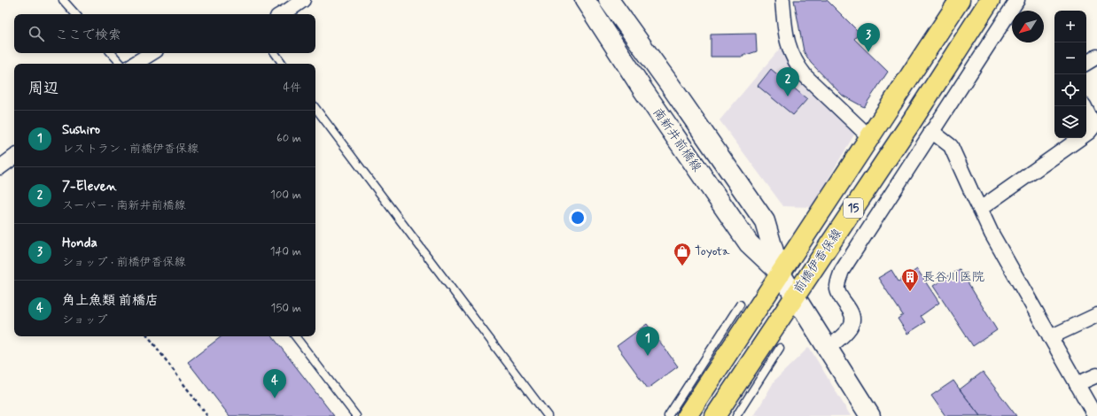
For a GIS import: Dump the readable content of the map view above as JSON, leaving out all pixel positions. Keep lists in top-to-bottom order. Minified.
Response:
{"streets":{"main road":["南新井前橋線","15","前橋伊香保線"]},"crossings":[["南新井前橋線","前橋伊香保線"]],"places":{"shop":["Toyota"],"building":["長谷川医院"]},"north":"bottom left","page":{"map_buttons":["+","−"],"search":"ここで検索","pins":["3","2","1","4"],"heading":["周辺","4件"],"list":[{"mark":"1","name":"Sushiro","note":"レストラン · 前橋伊香保線","value":"60 m"},{"mark":"2","name":"7-Eleven","note":"スーパー · 南新井前橋線","value":"100 m"},{"mark":"3","name":"Honda","note":"ショップ · 前橋伊香保線","value":"140 m"},{"mark":"4","name":"角上魚類 前橋店","note":"ショップ","value":"150 m"}]}}
